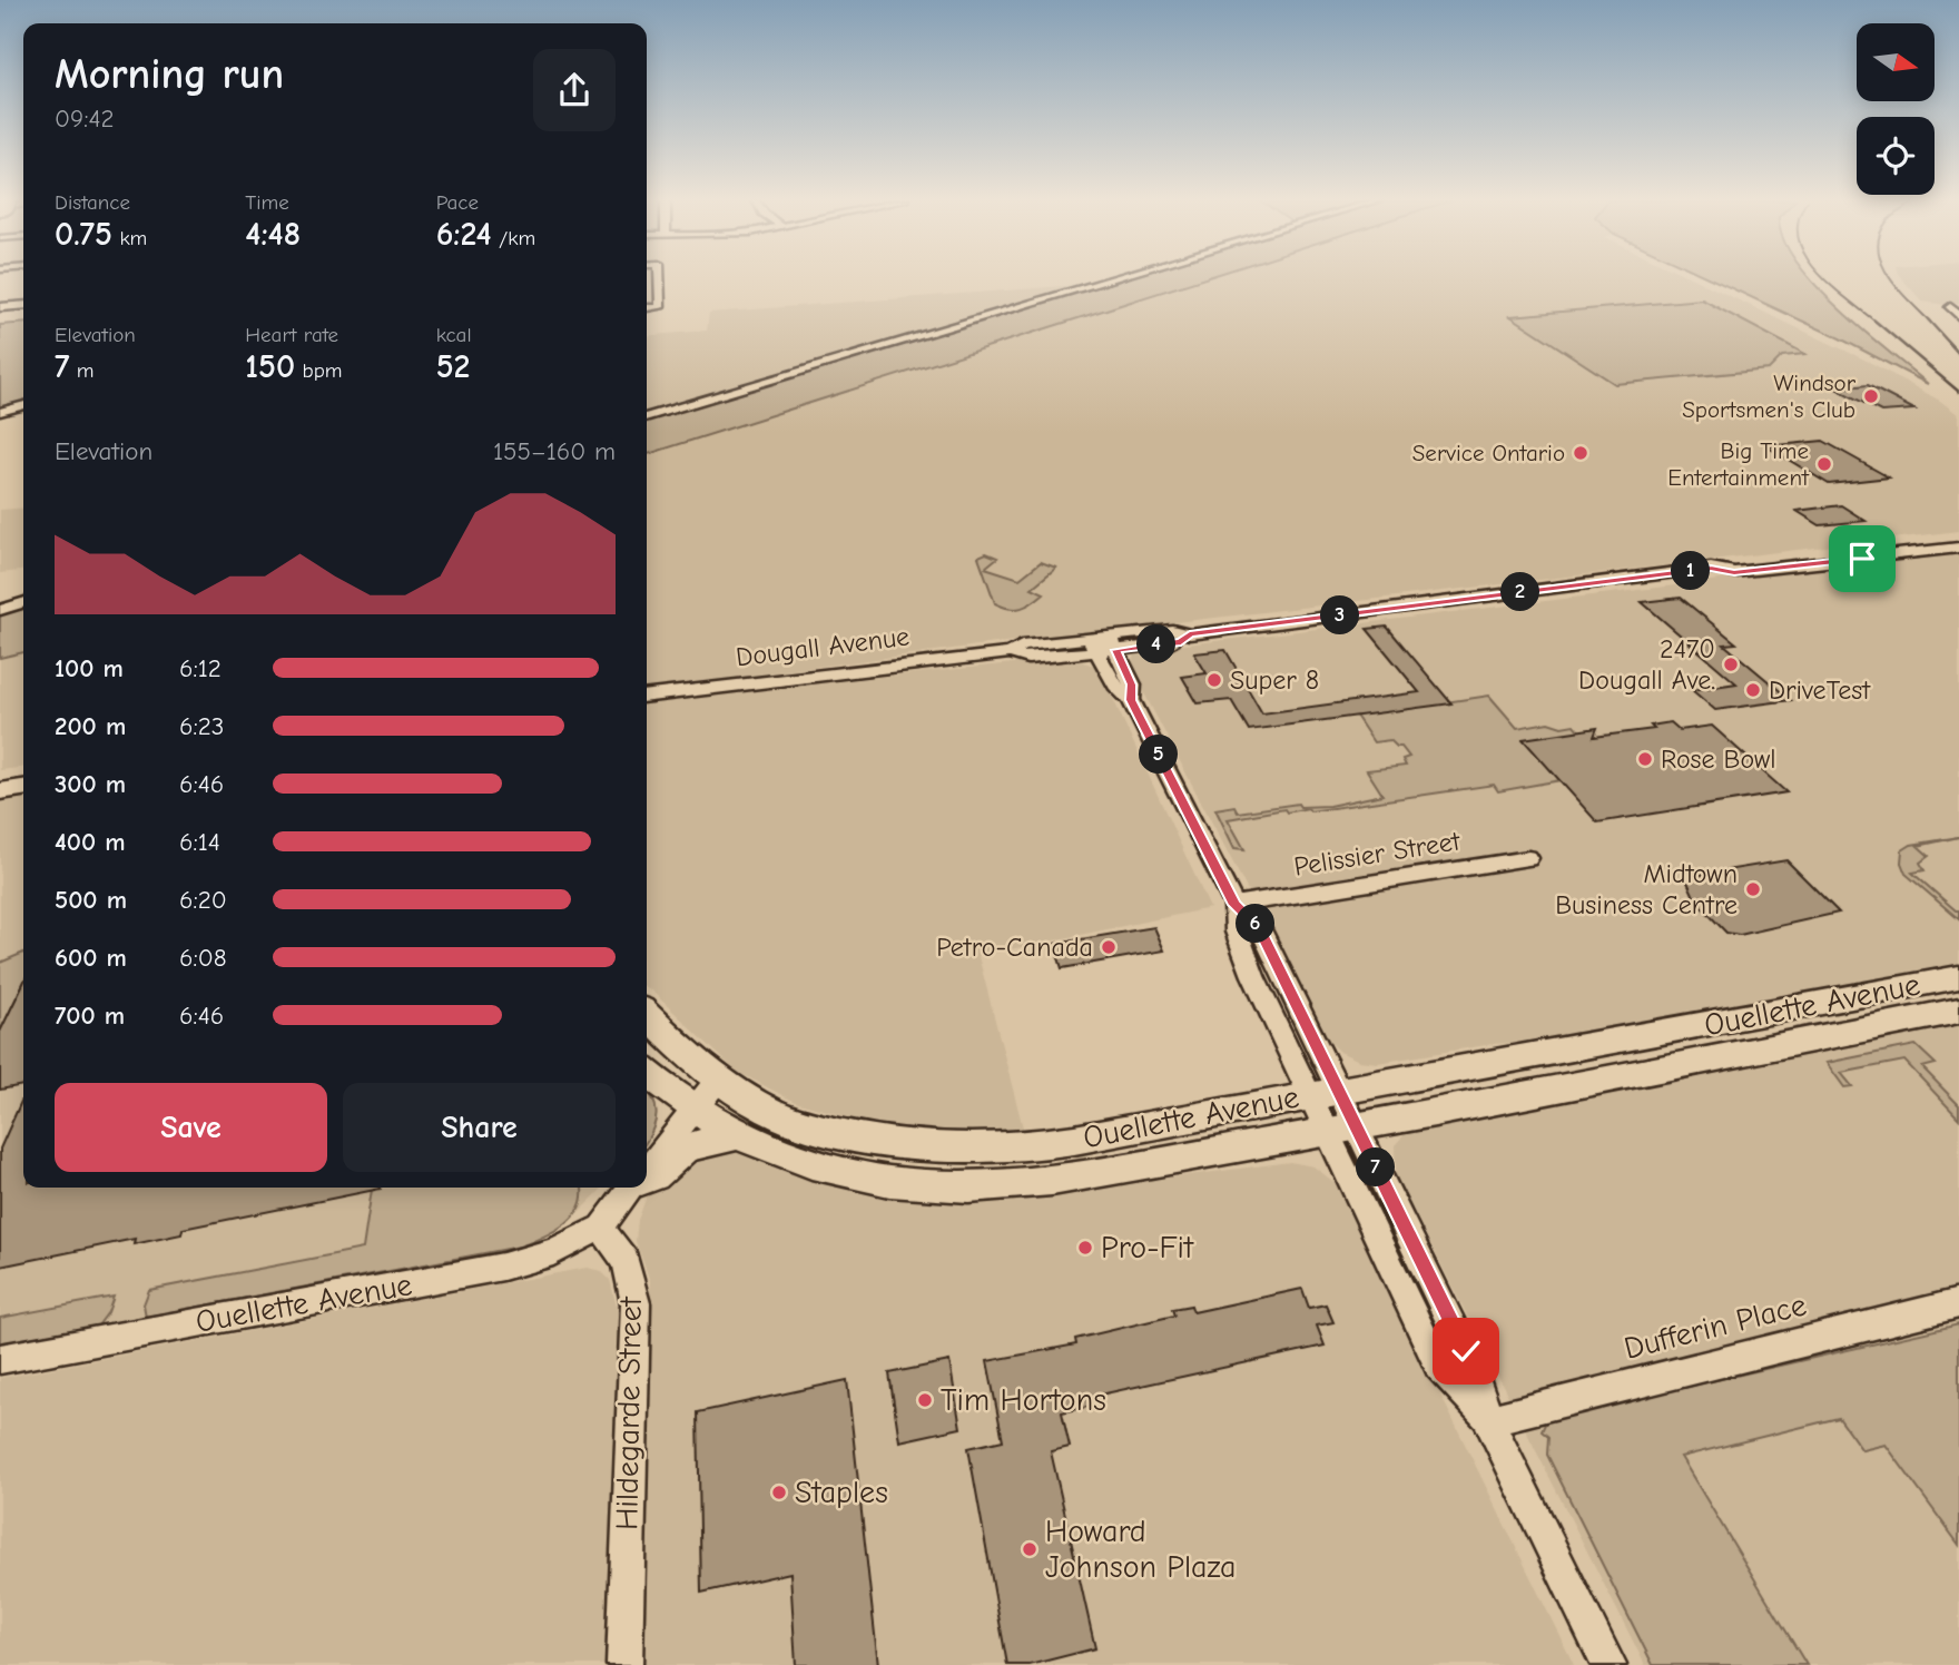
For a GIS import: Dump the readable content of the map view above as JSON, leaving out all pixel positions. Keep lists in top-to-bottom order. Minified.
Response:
{"streets":{"main road":["Ouellette Avenue"],"street":["Dougall Avenue","Pelissier Street","Dufferin Place","Hildegarde Street"]},"crossings":[["Ouellette Avenue","Hildegarde Street"]],"places":["Windsor Sportsmen's Club","Service Ontario","Big Time Entertainment","2470 Dougall Ave.","Super 8","DriveTest","Rose Bowl","Midtown Business Centre","Petro-Canada","Pro-Fit","Tim Hortons","Staples","Howard Johnson Plaza"],"north":"right","page":{"heading":["Morning run","09:42"],"stats":[["Distance","0.75 km"],["Time","4:48"],["Pace","6:24 /km"],["Elevation","7 m"],["Heart rate","150 bpm"],["kcal","52"]],"chart":["Elevation","155–160 m"],"pins":["1","2","3","4","5","6","7"],"list":[{"name":"100 m","note":"6:12"},{"name":"200 m","note":"6:23"},{"name":"300 m","note":"6:46"},{"name":"400 m","note":"6:14"},{"name":"500 m","note":"6:20"},{"name":"600 m","note":"6:08"},{"name":"700 m","note":"6:46"}],"buttons":["Save","Share"]}}
